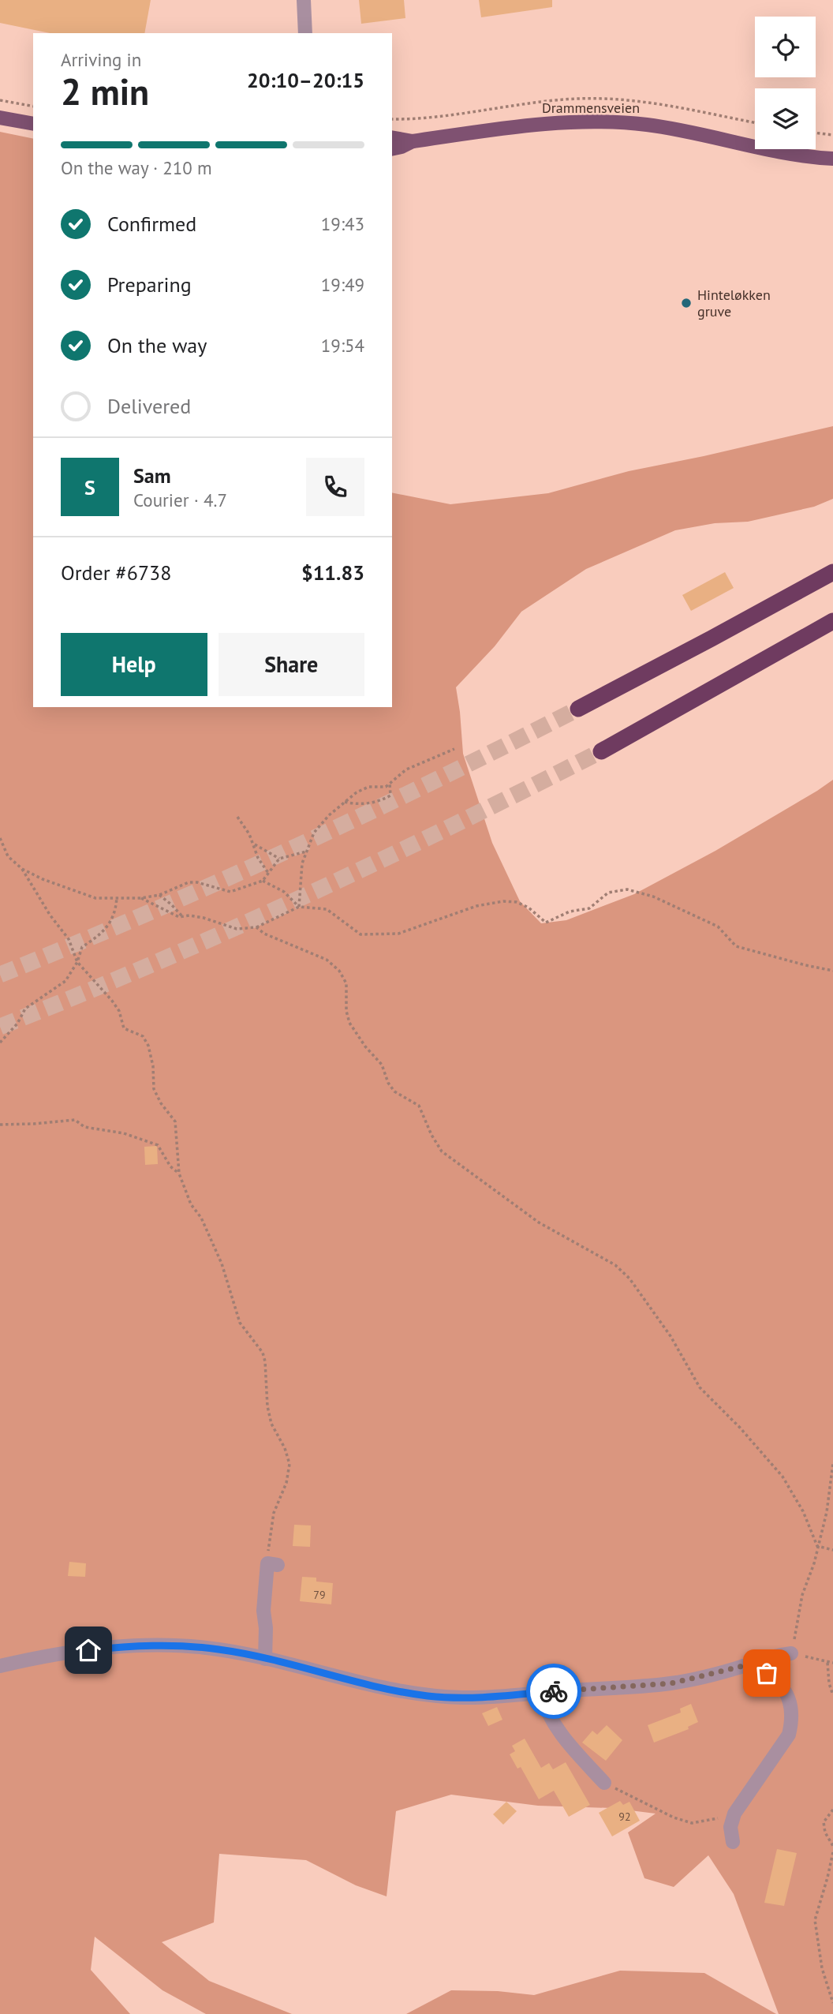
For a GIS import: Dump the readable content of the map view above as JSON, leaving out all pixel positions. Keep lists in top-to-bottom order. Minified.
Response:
{"streets":{"main road":["Drammensveien"]},"places":["Hinteløkken gruve"],"house_numbers":["79","92"],"page":{"heading":["2 min","Arriving in","20:10–20:15"],"panel":["Sam","Courier · 4.7","Order #6738","$11.83"],"bar":"On the way · 210 m","list":[["Confirmed","19:43"],["Preparing","19:49"],["On the way","19:54"],"Delivered"],"round":"S","buttons":["Help","Share"]}}
